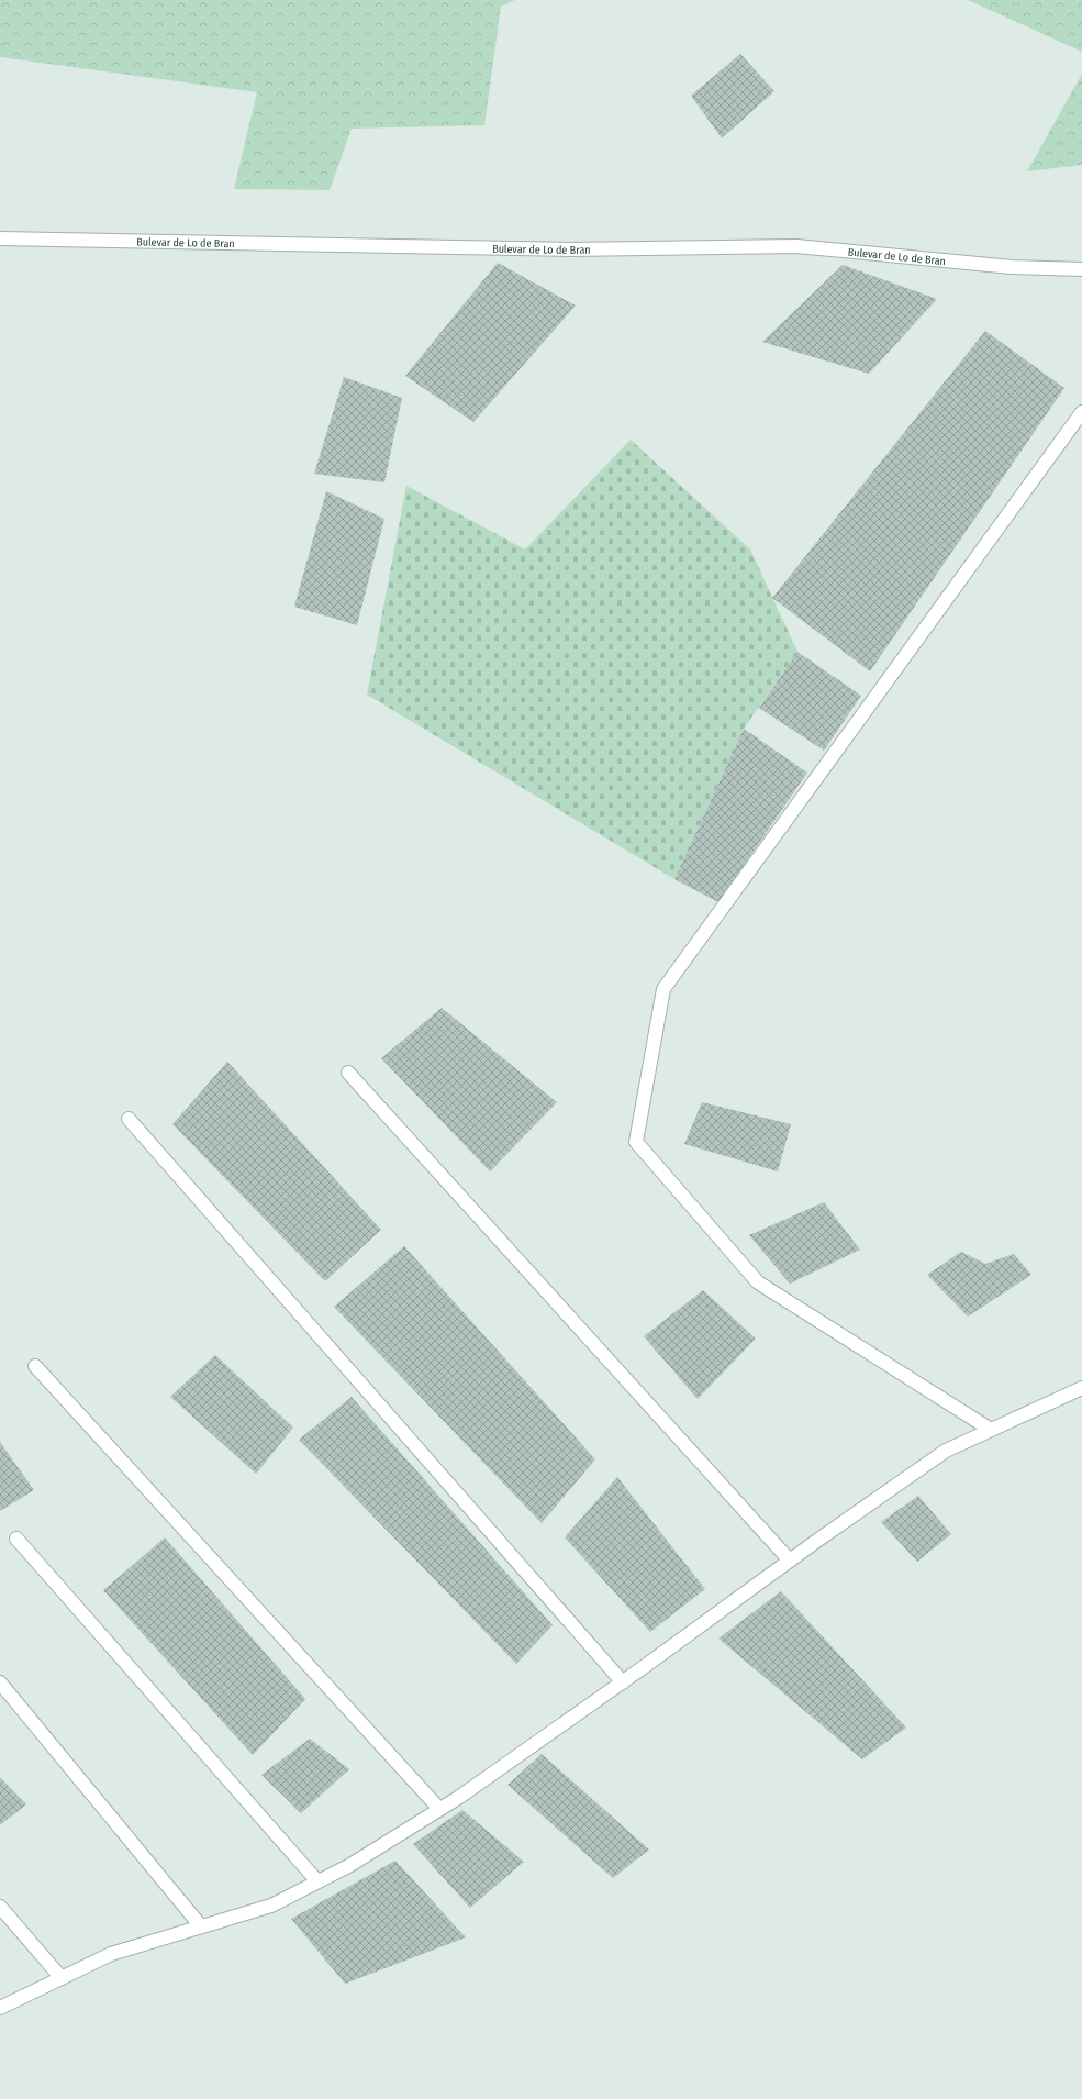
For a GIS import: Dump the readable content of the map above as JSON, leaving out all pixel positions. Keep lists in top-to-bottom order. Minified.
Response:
{"streets":{"street":["Bulevar de Lo de Bran"]}}
